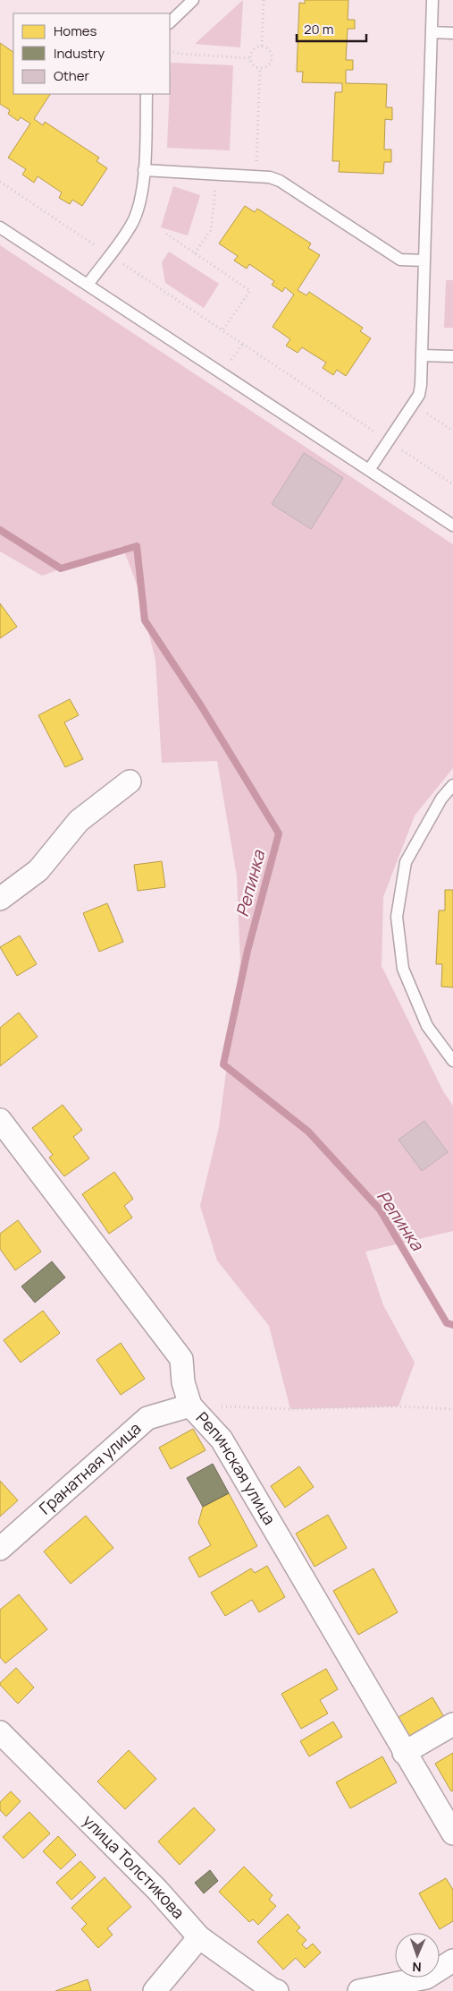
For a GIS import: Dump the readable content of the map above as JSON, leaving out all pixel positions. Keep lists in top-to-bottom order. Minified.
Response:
{"streets":{"street":["Гранатная улица","Репинская улица","улица Толстикова"]},"crossings":[["Гранатная улица","Репинская улица"]],"water":["Репинка"],"legend":["Homes","Industry","Other"],"scale_bar":"20 m","north":"bottom"}
